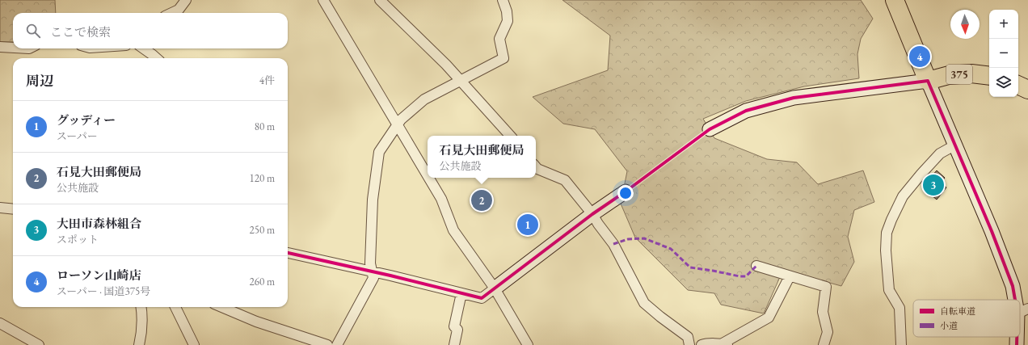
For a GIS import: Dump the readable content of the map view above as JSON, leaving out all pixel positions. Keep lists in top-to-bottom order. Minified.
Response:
{"streets":{"highway":["375"]},"legend":["自転車道","小道"],"north":"bottom","page":{"map_buttons":["+","−"],"search":"ここで検索","pins":["4","3","2","1"],"heading":["周辺","4件"],"list":[{"mark":"1","name":"グッディー","note":"スーパー","value":"80 m"},{"mark":"2","name":"石見大田郵便局","note":"公共施設","value":"120 m"},{"mark":"3","name":"大田市森林組合","note":"スポット","value":"250 m"},{"mark":"4","name":"ローソン山崎店","note":"スーパー · 国道375号","value":"260 m"}],"popup":["石見大田郵便局","公共施設"]}}
